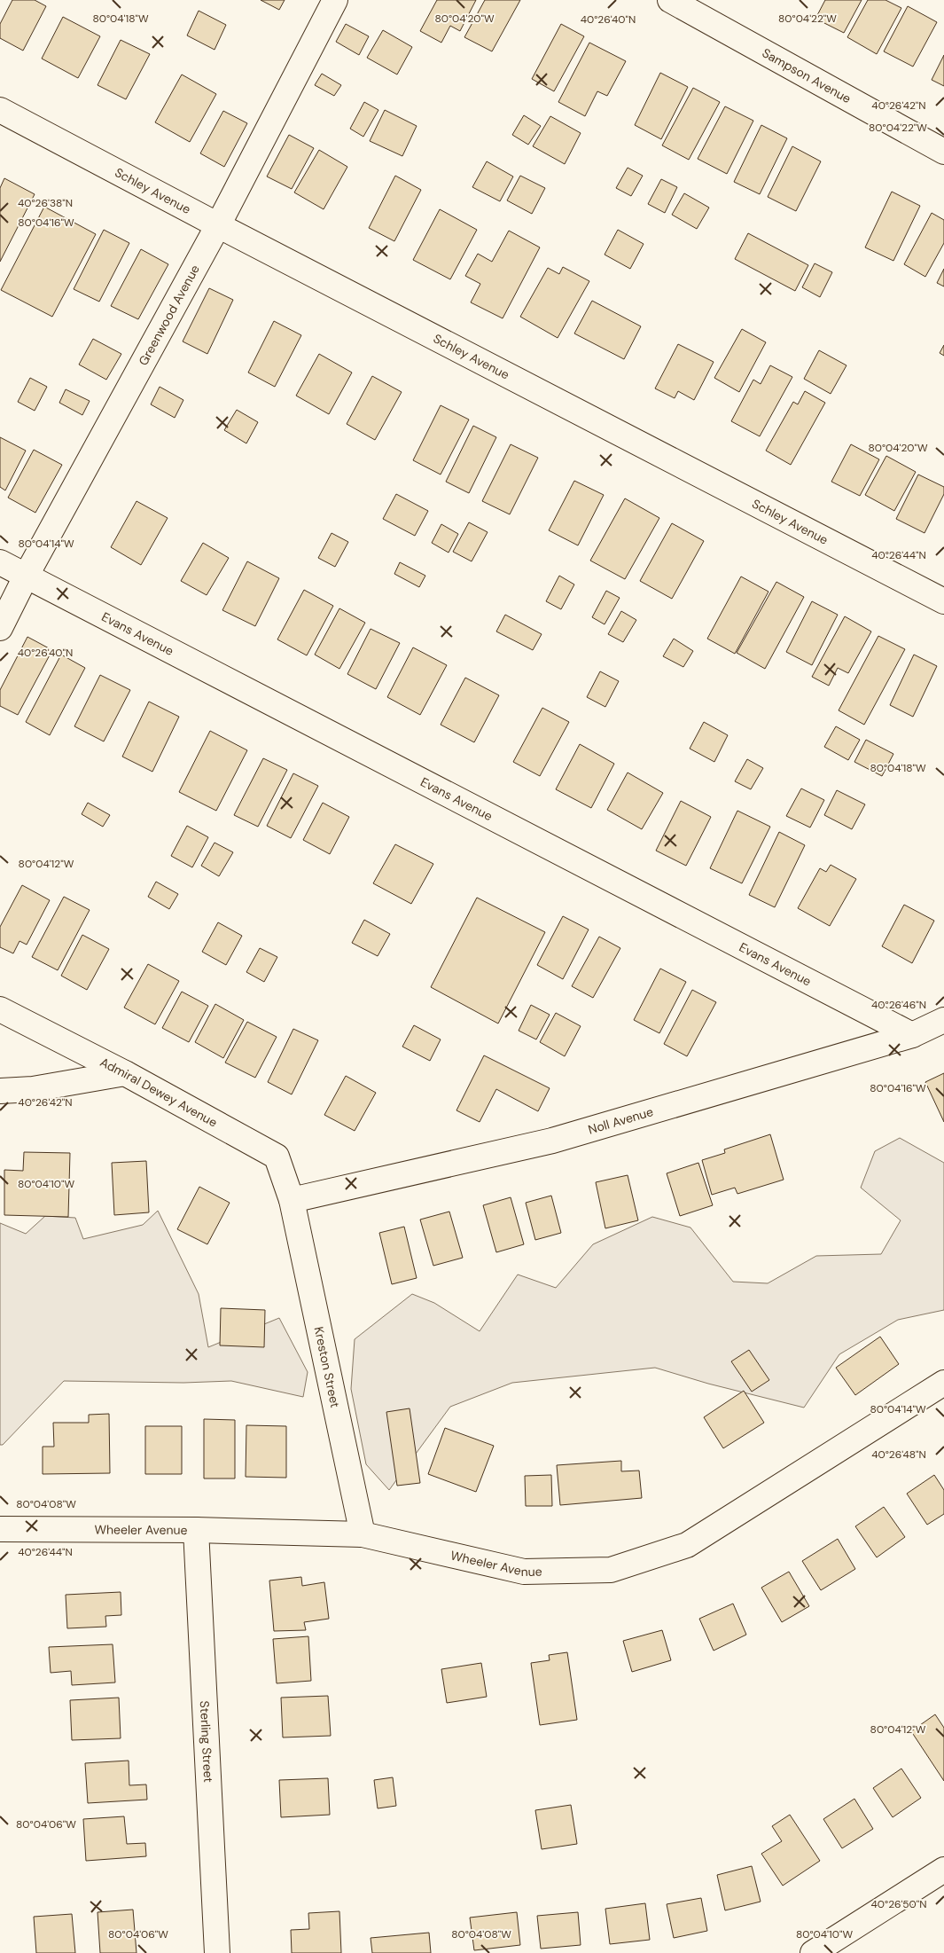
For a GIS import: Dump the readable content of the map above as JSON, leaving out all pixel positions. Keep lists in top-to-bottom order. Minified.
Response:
{"streets":{"street":["Sampson Avenue","Schley Avenue","Greenwood Avenue","Evans Avenue","Admiral Dewey Avenue","Noll Avenue","Kreston Street","Wheeler Avenue","Sterling Street"]},"crossings":[["Schley Avenue","Greenwood Avenue"],["Greenwood Avenue","Evans Avenue"],["Evans Avenue","Noll Avenue"],["Admiral Dewey Avenue","Noll Avenue"],["Admiral Dewey Avenue","Kreston Street"],["Noll Avenue","Kreston Street"],["Kreston Street","Wheeler Avenue"],["Wheeler Avenue","Sterling Street"]],"coordinates":["80°04'18\"W","80°04'20\"W","80°04'22\"W","40°26'40\"N","40°26'42\"N","40°26'38\"N","80°04'16\"W","80°04'14\"W","40°26'44\"N","80°04'12\"W","40°26'46\"N","80°04'10\"W","40°26'48\"N","80°04'08\"W","80°04'06\"W","40°26'50\"N"]}
